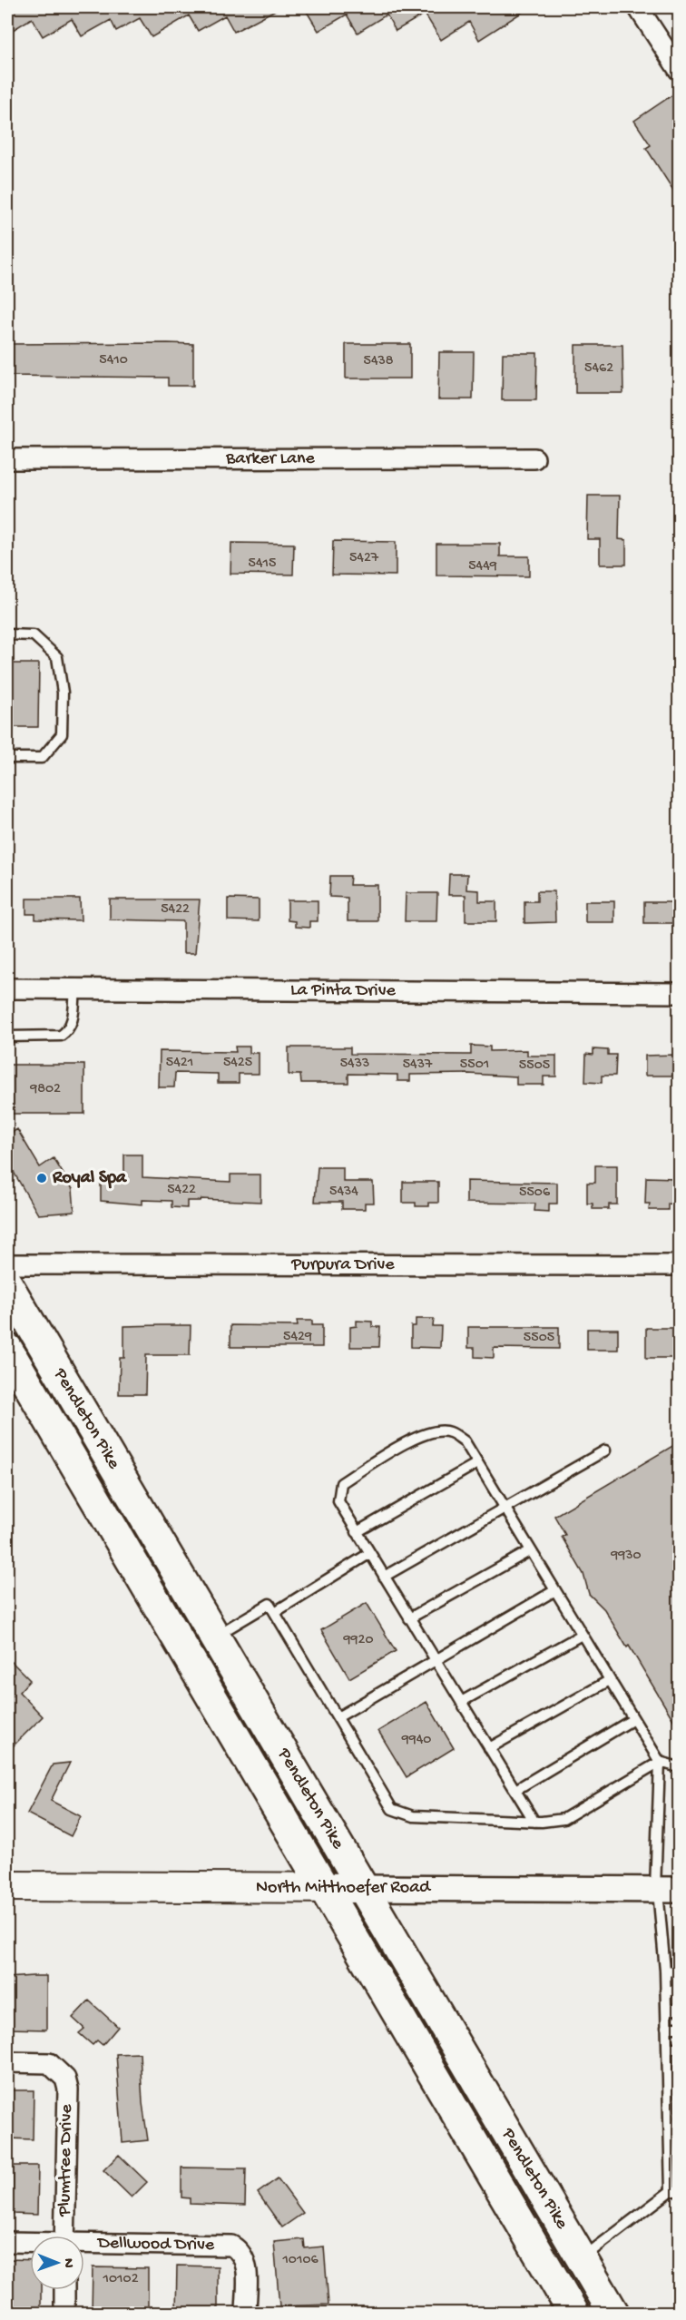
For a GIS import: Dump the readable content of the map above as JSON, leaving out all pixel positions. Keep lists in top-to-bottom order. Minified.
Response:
{"streets":{"main road":["Pendleton Pike","North Mitthoefer Road"],"street":["Barker Lane","La Pinta Drive","Purpura Drive","Plumtree Drive","Dellwood Drive"]},"crossings":[["Pendleton Pike","North Mitthoefer Road"]],"places":["Royal Spa"],"house_numbers":["5410","5438","5462","5427","5415","5449","5422","5421","5425","5433","5437","5501","5505","9802","5422","5434","5506","5429","5505","9930","9920","9940","10106","10102"],"north":"right"}
